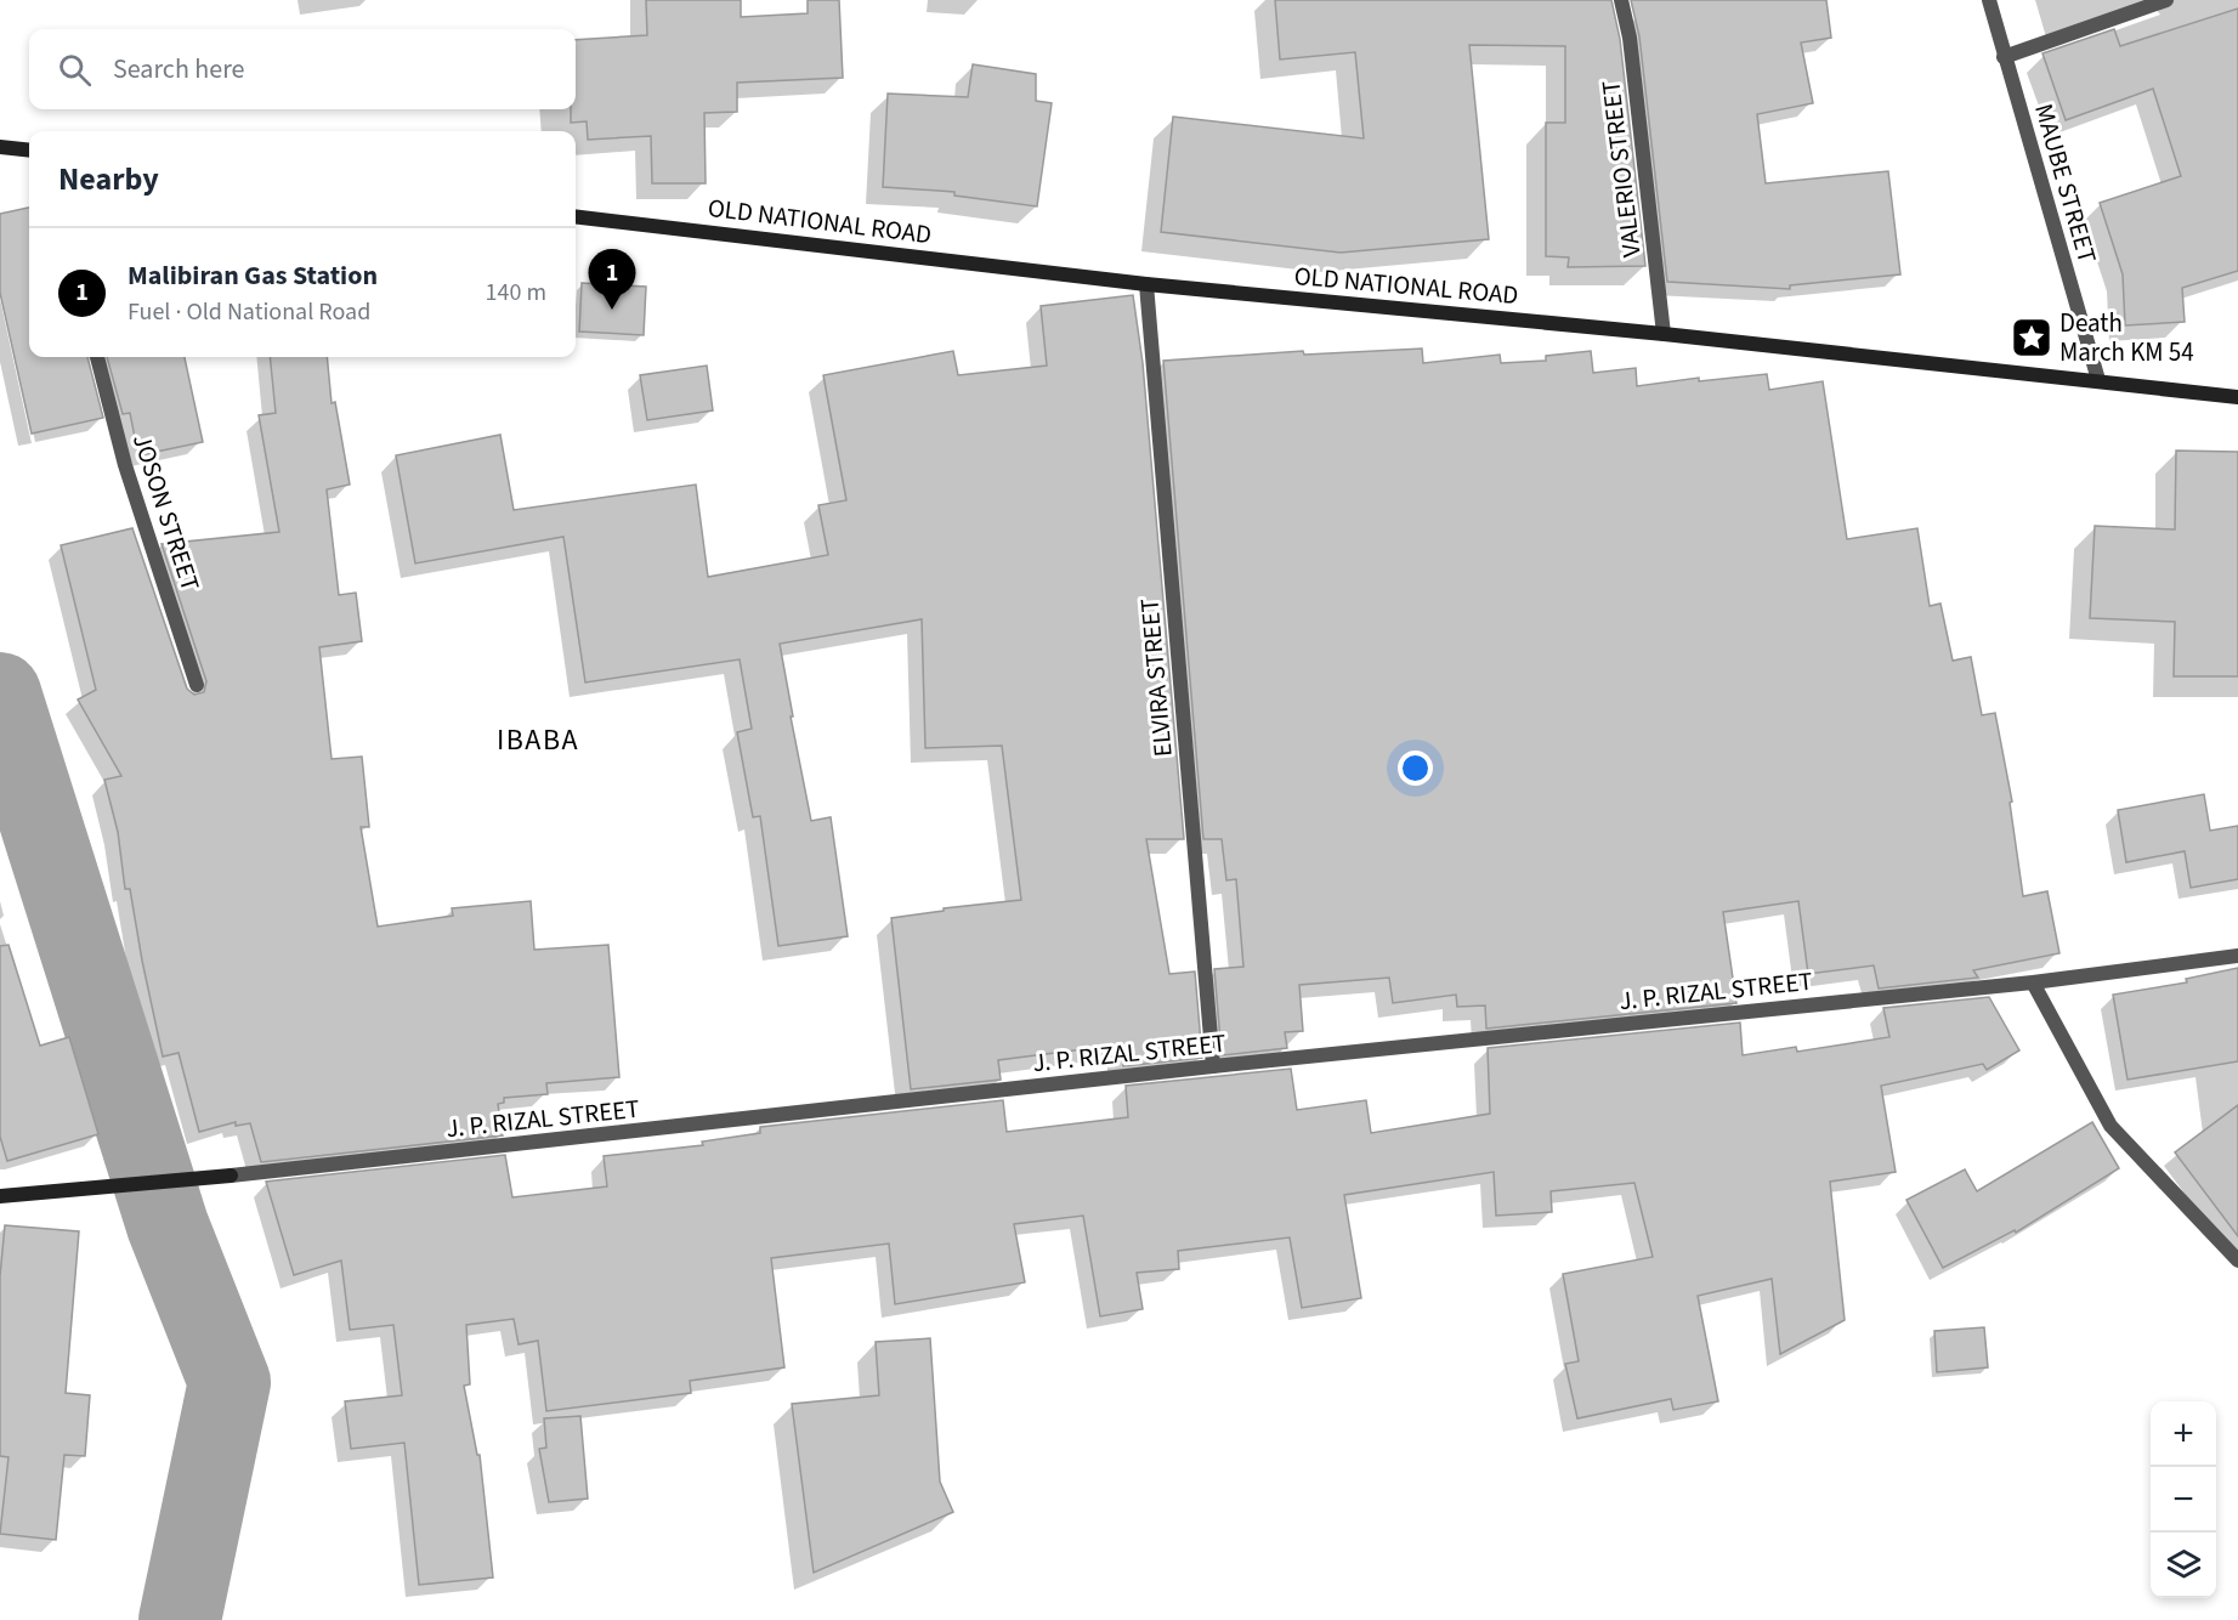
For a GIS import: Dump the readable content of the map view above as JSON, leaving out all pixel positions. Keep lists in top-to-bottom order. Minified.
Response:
{"streets":{"main road":["OLD NATIONAL ROAD"],"street":["VALERIO STREET","MAUBE STREET","JOSON STREET","ELVIRA STREET","J. P. RIZAL STREET"]},"crossings":[["VALERIO STREET","OLD NATIONAL ROAD"],["MAUBE STREET","OLD NATIONAL ROAD"],["OLD NATIONAL ROAD","ELVIRA STREET"],["ELVIRA STREET","J. P. RIZAL STREET"]],"districts":["IBABA"],"places":{"place":["Death March KM 54"]},"page":{"search":"Search here","heading":"Nearby","list":[{"mark":"1","name":"Malibiran Gas Station","note":"Fuel · Old National Road","value":"140 m"}],"pins":"1","map_buttons":["+","−"]}}
